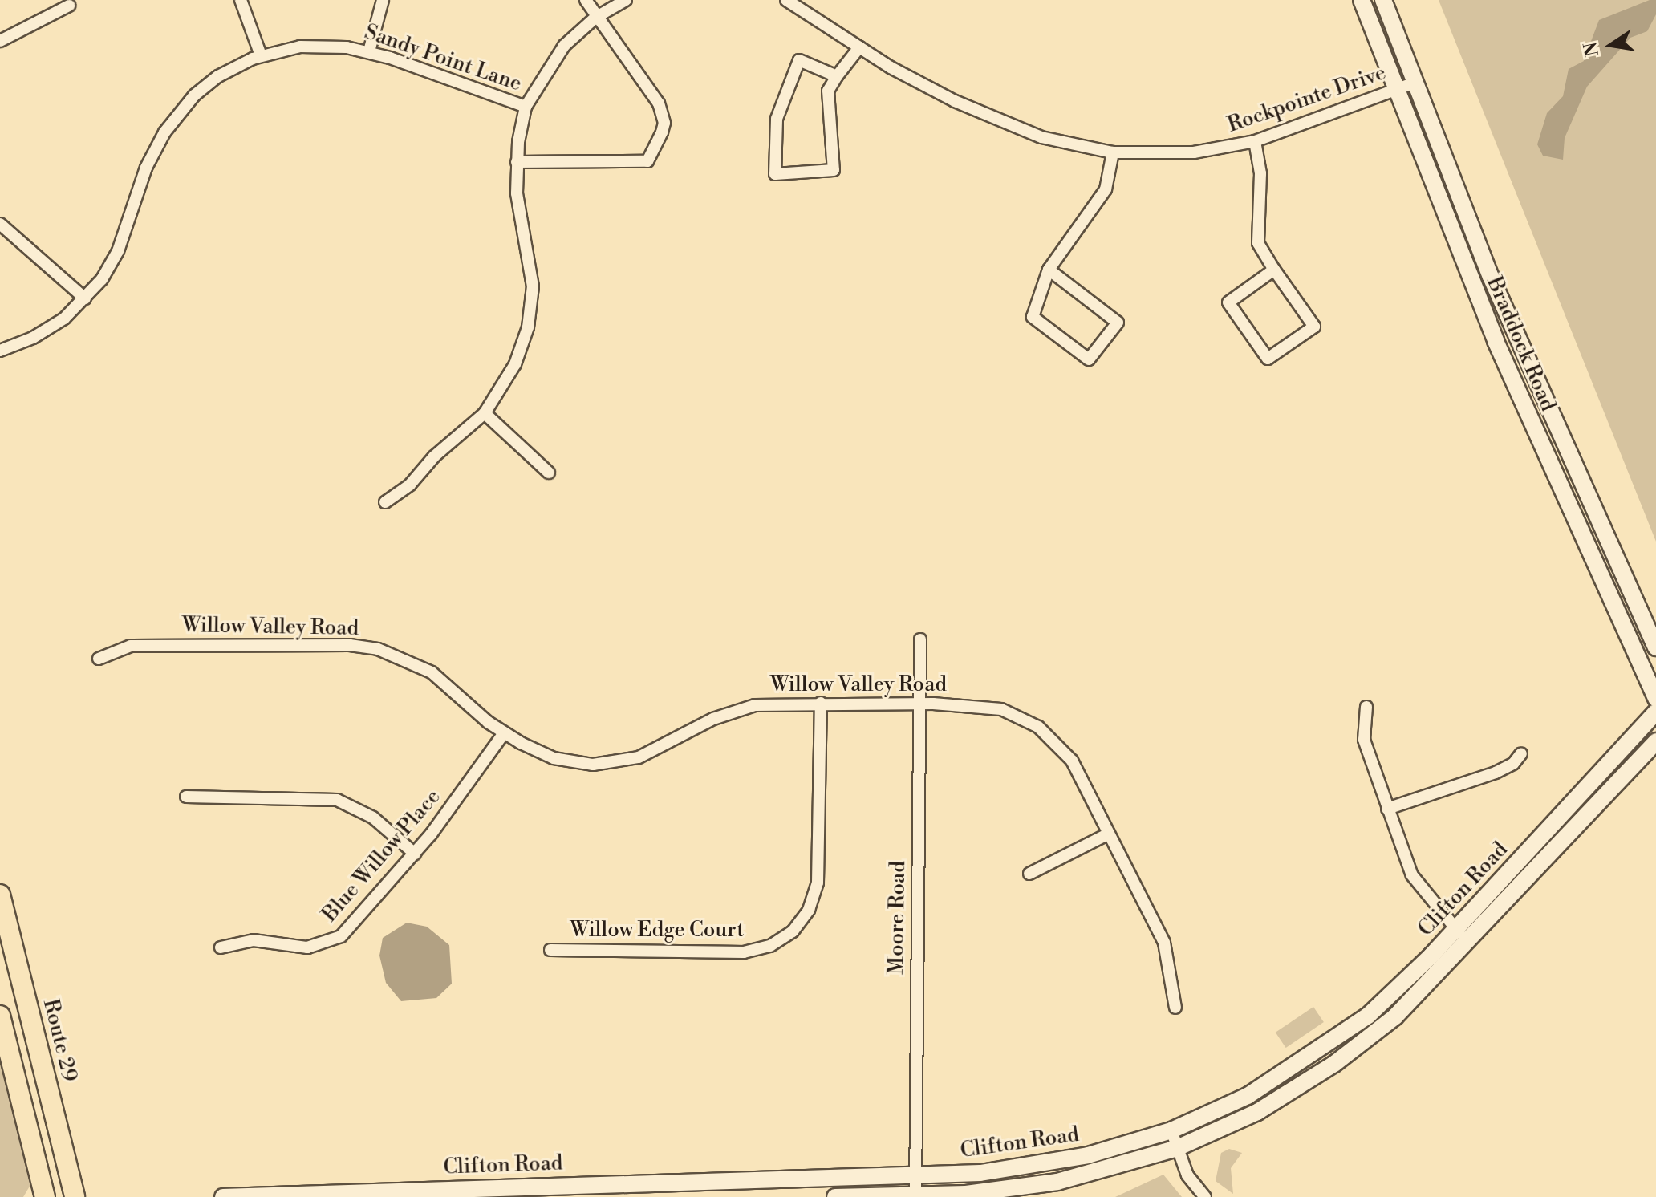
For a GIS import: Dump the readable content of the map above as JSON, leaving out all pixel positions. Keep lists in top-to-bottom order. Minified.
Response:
{"streets":{"main road":["Braddock Road","Clifton Road","Route 29"],"street":["Sandy Point Lane","Rockpointe Drive","Willow Valley Road","Blue Willow Place","Moore Road","Willow Edge Court"]},"crossings":[["Rockpointe Drive","Braddock Road"],["Willow Valley Road","Blue Willow Place"],["Willow Valley Road","Moore Road"],["Willow Valley Road","Willow Edge Court"],["Clifton Road","Moore Road"]],"north":"left"}
